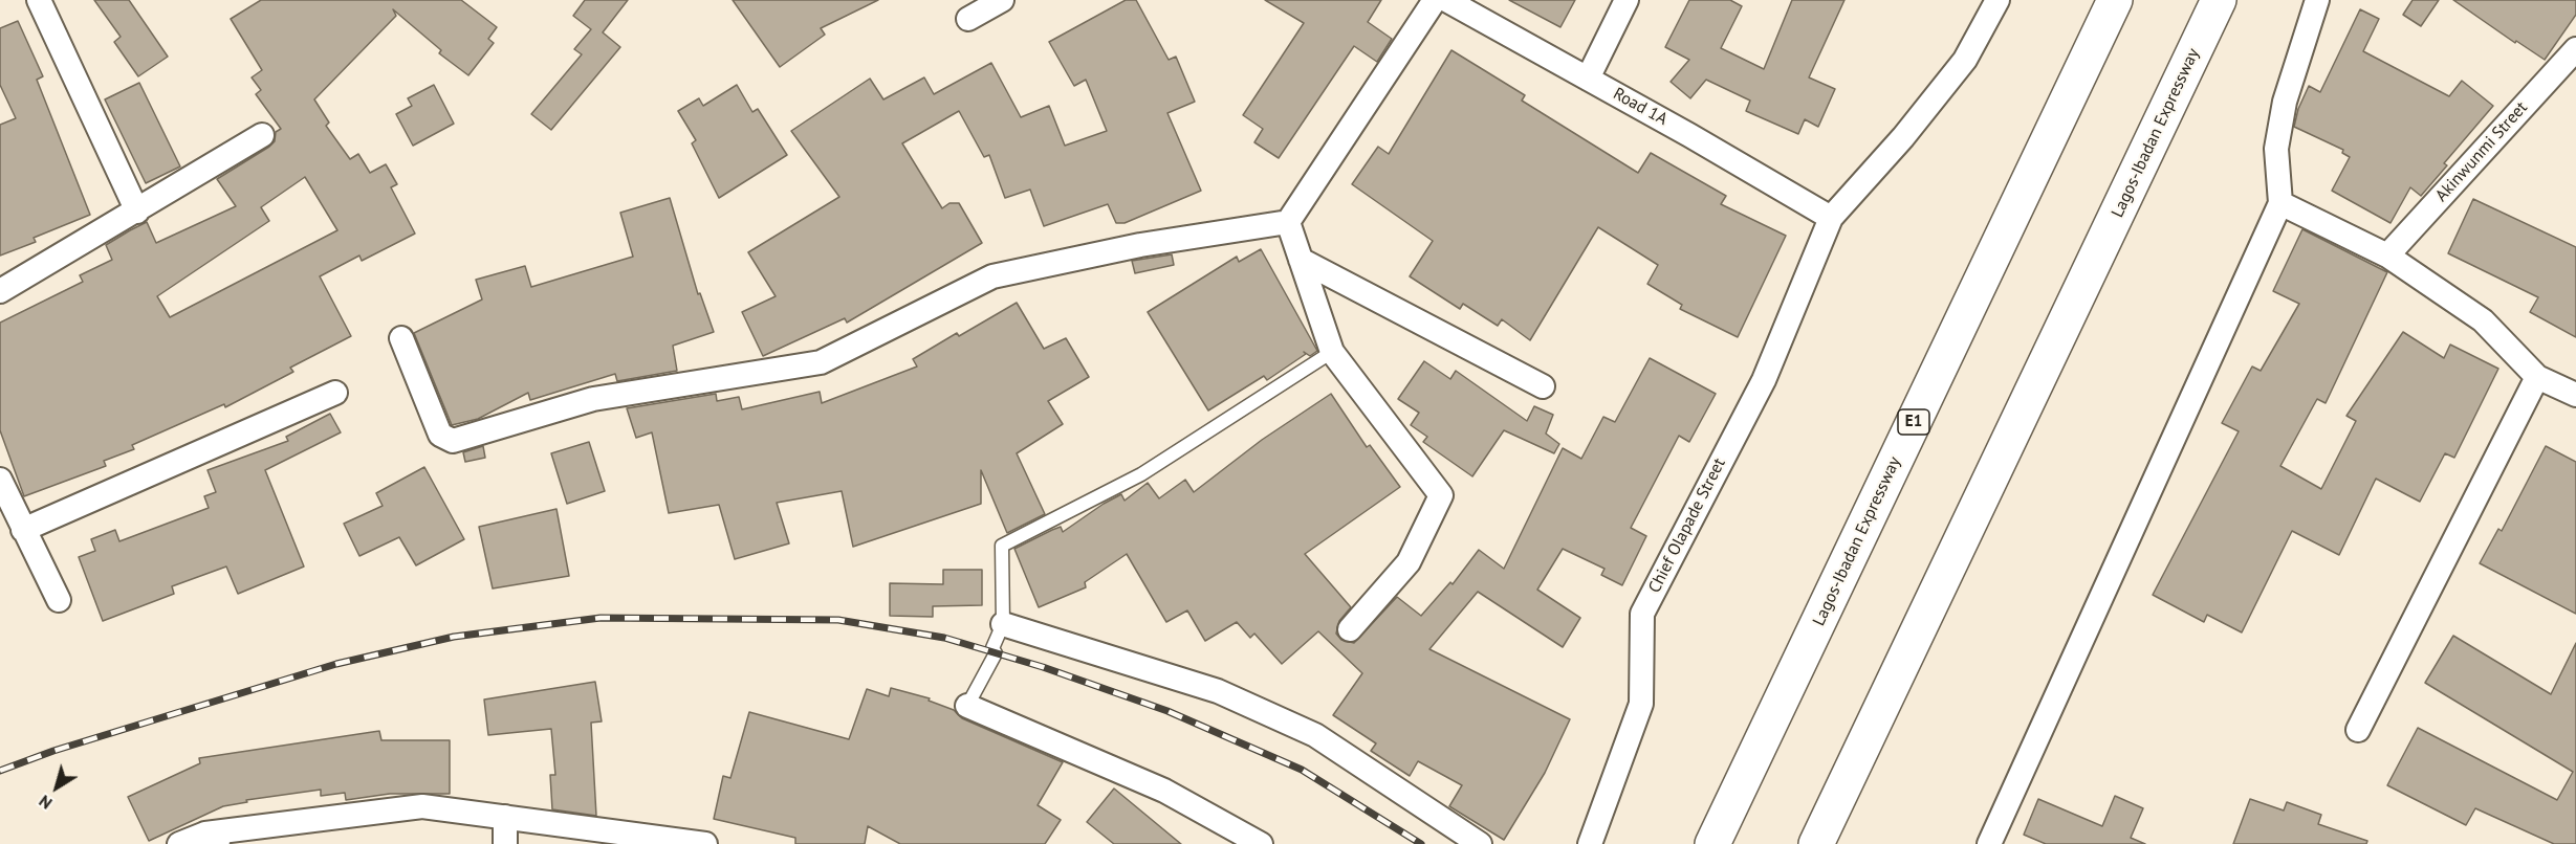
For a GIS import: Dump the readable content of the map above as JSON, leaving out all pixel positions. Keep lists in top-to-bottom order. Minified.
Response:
{"streets":{"highway":["Lagos-Ibadan Expressway","E1"],"street":["Road 1A","Akinwunmi Street","Chief Olapade Street"]},"crossings":[["Road 1A","Chief Olapade Street"]],"north":"bottom left"}
